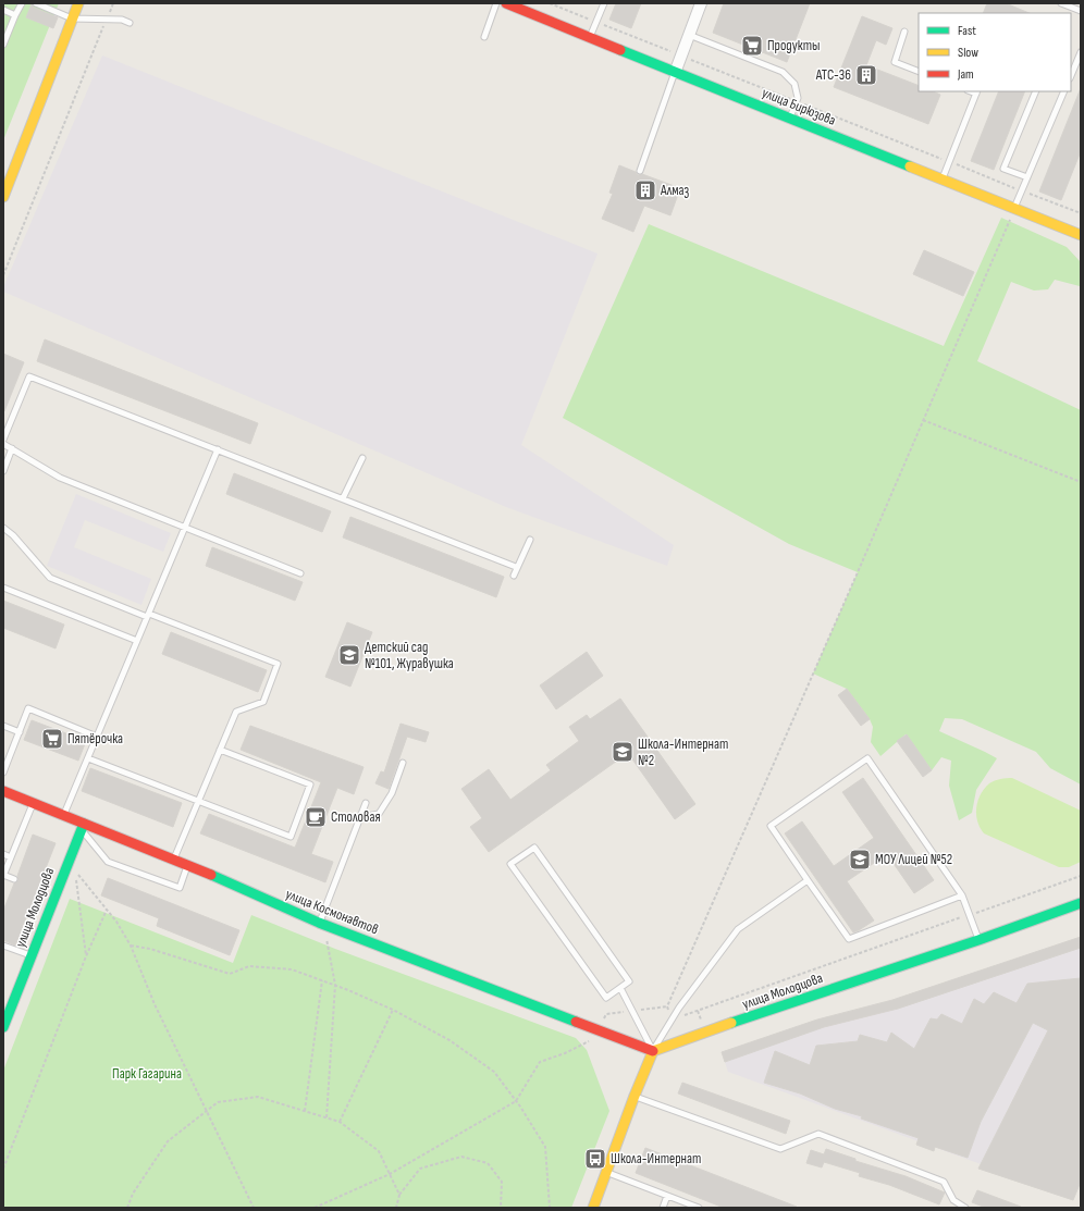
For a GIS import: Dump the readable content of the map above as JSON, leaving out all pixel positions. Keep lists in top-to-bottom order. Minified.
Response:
{"streets":{"street":["улица Бирюзова","улица Молодцова","улица Космонавтов"]},"crossings":[["улица Молодцова","улица Космонавтов"]],"parks":["Парк Гагарина"],"places":{"supermarket":["Продукты","Пятёрочка"],"building":["АТС-36","Алмаз"],"school or university":["Детский сад №101, Журавушка","Школа-Интернат №2","МОУ Лицей №52"],"cafe":["Столовая"],"bus stop":["Школа-Интернат"]},"legend":["Fast","Slow","Jam"]}
